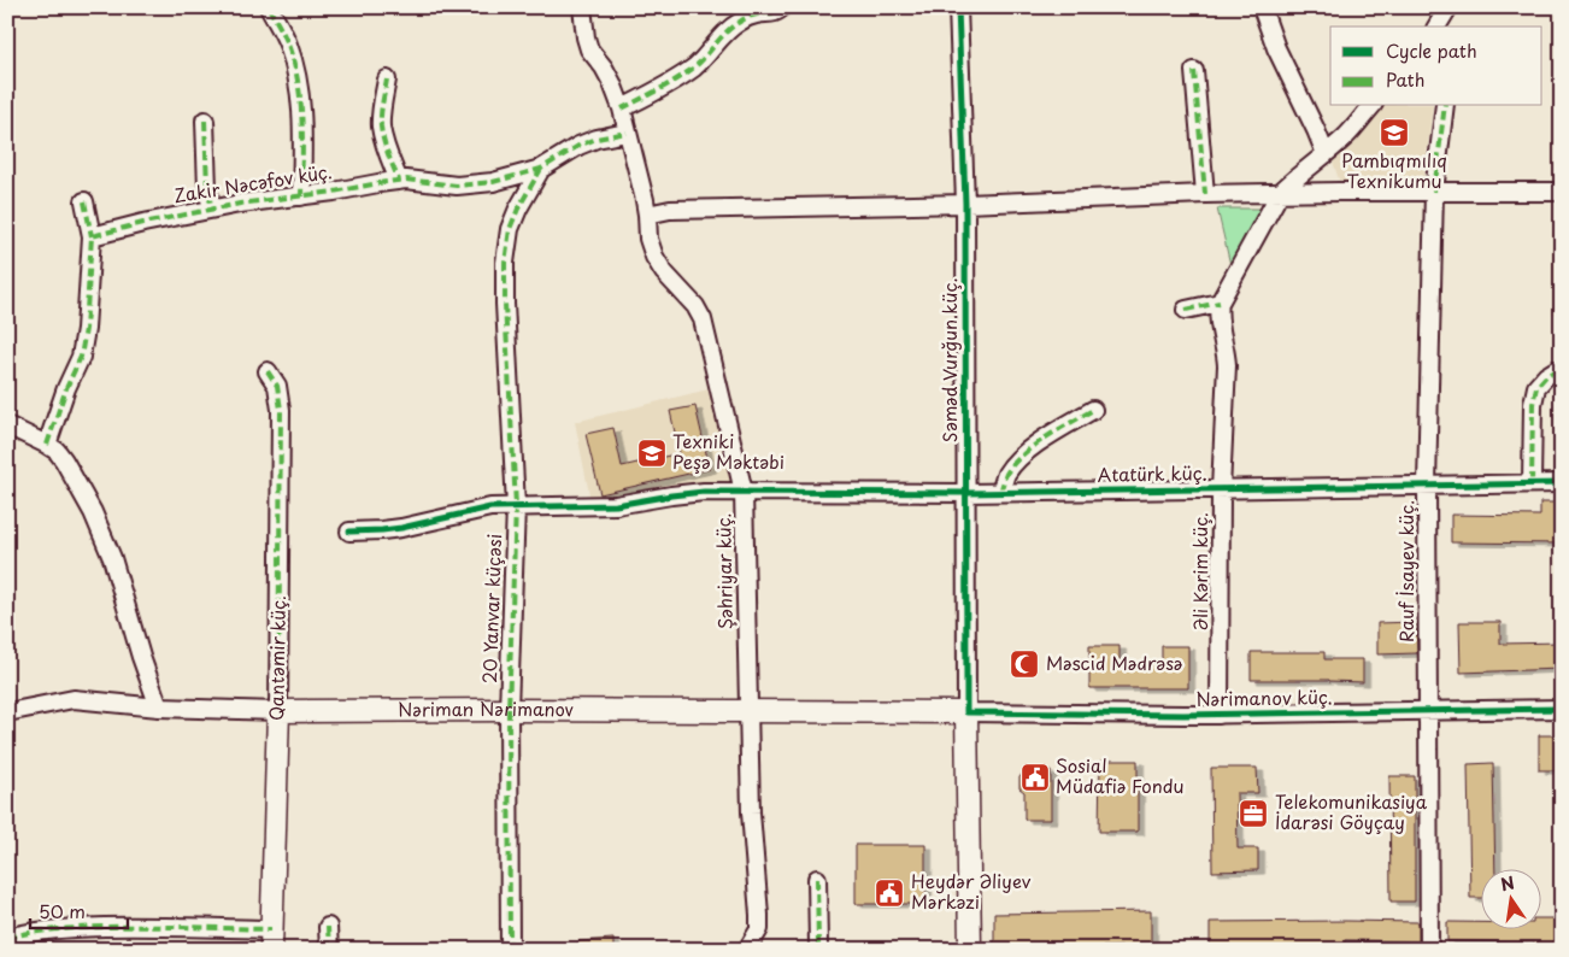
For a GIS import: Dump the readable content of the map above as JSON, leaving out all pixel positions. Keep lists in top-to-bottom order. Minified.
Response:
{"streets":{"main road":["Qantəmir küç.","Nəriman Nərimanov"],"street":["Zakir Nəcəfov küç.","Səməd Vurğun küç.","Atatürk küç.","Şəhriyar küç.","Əli Kərim küç.","Rauf İsayev küç.","20 Yanvar küçəsi","Nərimanov küç."]},"crossings":[["Zakir Nəcəfov küç.","Şəhriyar küç."],["Zakir Nəcəfov küç.","20 Yanvar küçəsi"],["Səməd Vurğun küç.","Atatürk küç."],["Səməd Vurğun küç.","Nərimanov küç."],["Səməd Vurğun küç.","Nəriman Nərimanov"],["Atatürk küç.","Şəhriyar küç."],["Atatürk küç.","Əli Kərim küç."],["Atatürk küç.","Rauf İsayev küç."],["Atatürk küç.","20 Yanvar küçəsi"],["Şəhriyar küç.","Nəriman Nərimanov"],["Əli Kərim küç.","Nərimanov küç."],["Rauf İsayev küç.","Nərimanov küç."],["20 Yanvar küçəsi","Nəriman Nərimanov"],["Qantəmir küç.","Nəriman Nərimanov"],["Nərimanov küç.","Nəriman Nərimanov"]],"places":{"school or university":["Pambıqmılıq Texnikumu","Texniki Peşə Məktəbi"],"mosque":["Məscid Mədrəsə"],"public building":["Sosial Müdafiə Fondu","Heydər Əliyev Mərkəzi"],"office":["Telekomunikasiya İdarəsi Göyçay"]},"legend":["Cycle path","Path"],"scale_bar":"50 m","north":"top"}
